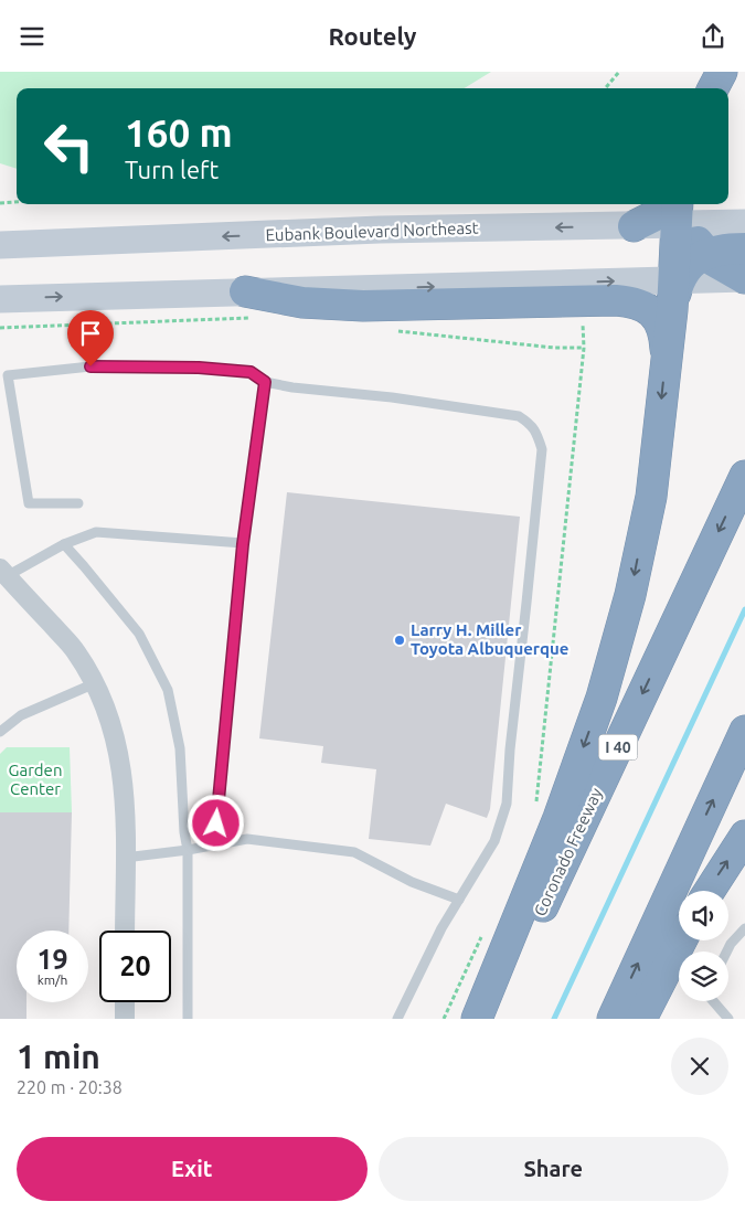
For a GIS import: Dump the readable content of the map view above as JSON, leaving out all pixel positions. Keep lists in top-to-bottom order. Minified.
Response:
{"streets":{"highway":["I 40","Coronado Freeway"],"main road":["Eubank Boulevard Northeast"]},"parks":["Garden Center"],"places":["Larry H. Miller Toyota Albuquerque"],"page":{"header":"Routely","turn":["160 m","Turn left"],"speed":"19 km/h","limit":"20","heading":["1 min","220 m · 20:38"],"buttons":["Exit","Share"]}}
